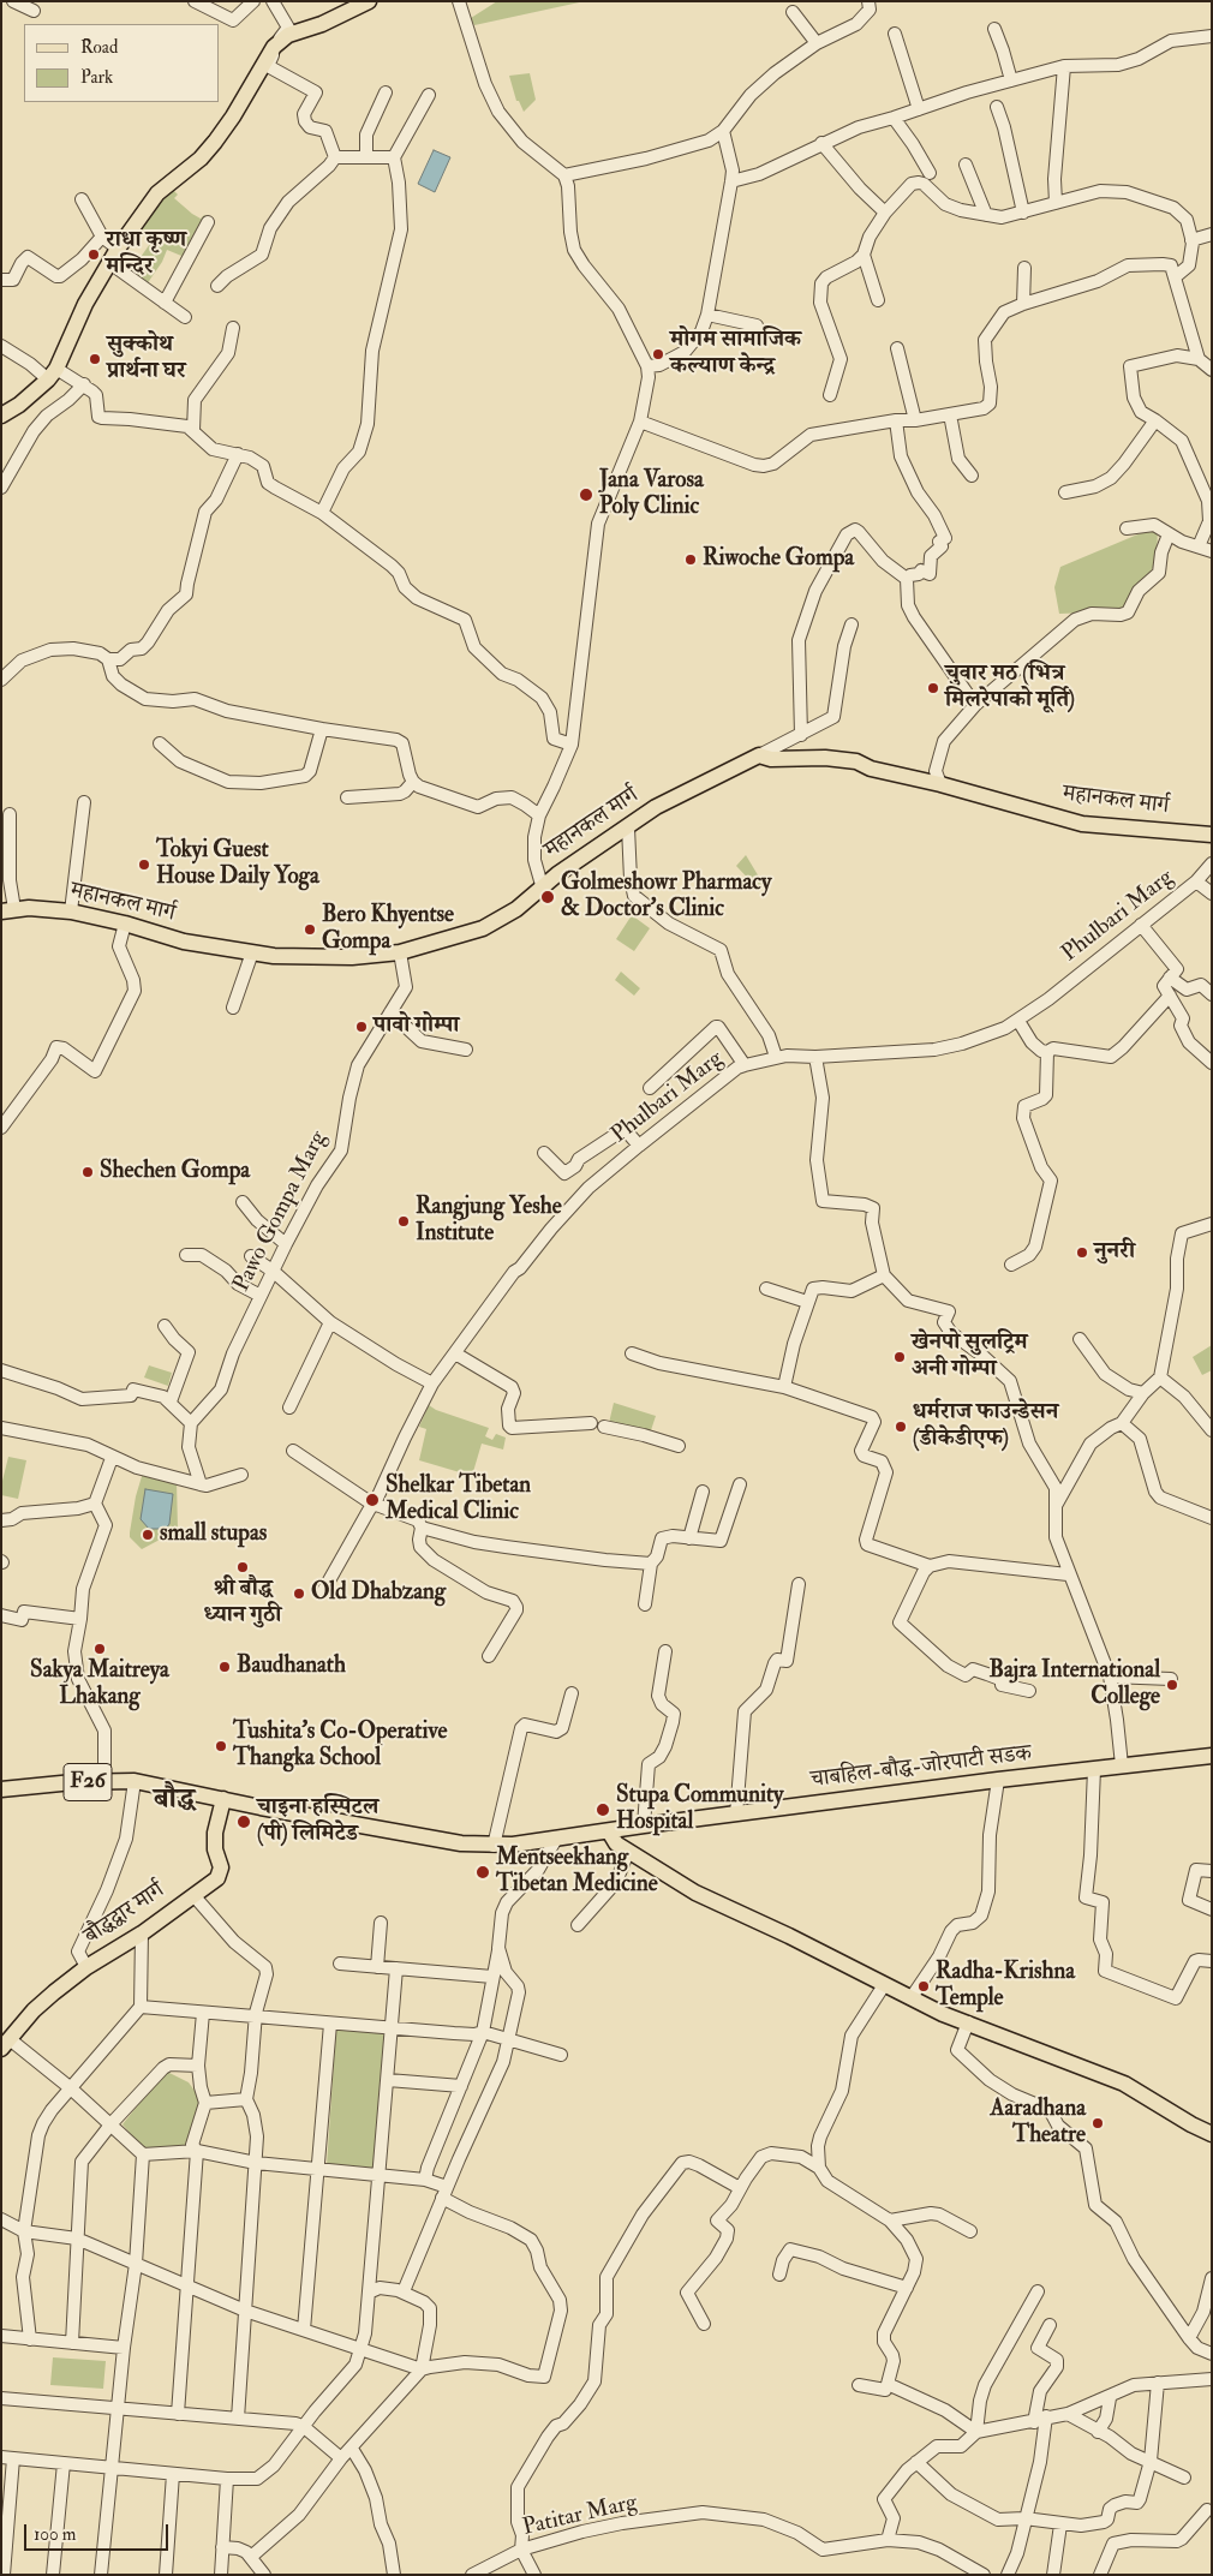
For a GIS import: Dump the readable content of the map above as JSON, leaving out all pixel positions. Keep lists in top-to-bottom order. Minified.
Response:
{"streets":{"main road":["महानकल मार्ग","चाबहिल-बौद्ध-जोरपाटी सडक","F26","बौद्धद्वार मार्ग"],"street":["Phulbari Marg","Pawo Gompa Marg","Patitar Marg"]},"crossings":[["महानकल मार्ग","Pawo Gompa Marg"],["चाबहिल-बौद्ध-जोरपाटी सडक","F26"],["चाबहिल-बौद्ध-जोरपाटी सडक","बौद्धद्वार मार्ग"]],"districts":["बौद्ध"],"places":["राधा कृष्ण मन्दिर","मोगम सामाजिक कल्याण केन्द्र","सुक्कोथ प्रार्थना घर","Jana Varosa Poly Clinic","Riwoche Gompa","चुवार मठ (भित्र मिलरेपाको मूर्ति)","Tokyi Guest House Daily Yoga","Golmeshowr Pharmacy & Doctor's Clinic","Bero Khyentse Gompa","पावो गोम्पा","Shechen Gompa","Rangjung Yeshe Institute","नुनरी","खेनपो सुलट्रिम अनी गोम्पा","धर्मराज फाउन्डेसन (डीकेडीएफ)","Shelkar Tibetan Medical Clinic","small stupas","श्री बौद्ध ध्यान गुठी","Old Dhabzang","Sakya Maitreya Lhakang","Baudhanath","Bajra International College","Tushita's Co-Operative Thangka School","Stupa Community Hospital","चाइना हस्पिटल (पी) लिमिटेड","Mentseekhang Tibetan Medicine","Radha-Krishna Temple","Aaradhana Theatre"],"legend":["Road","Park"],"scale_bar":"100 m"}
